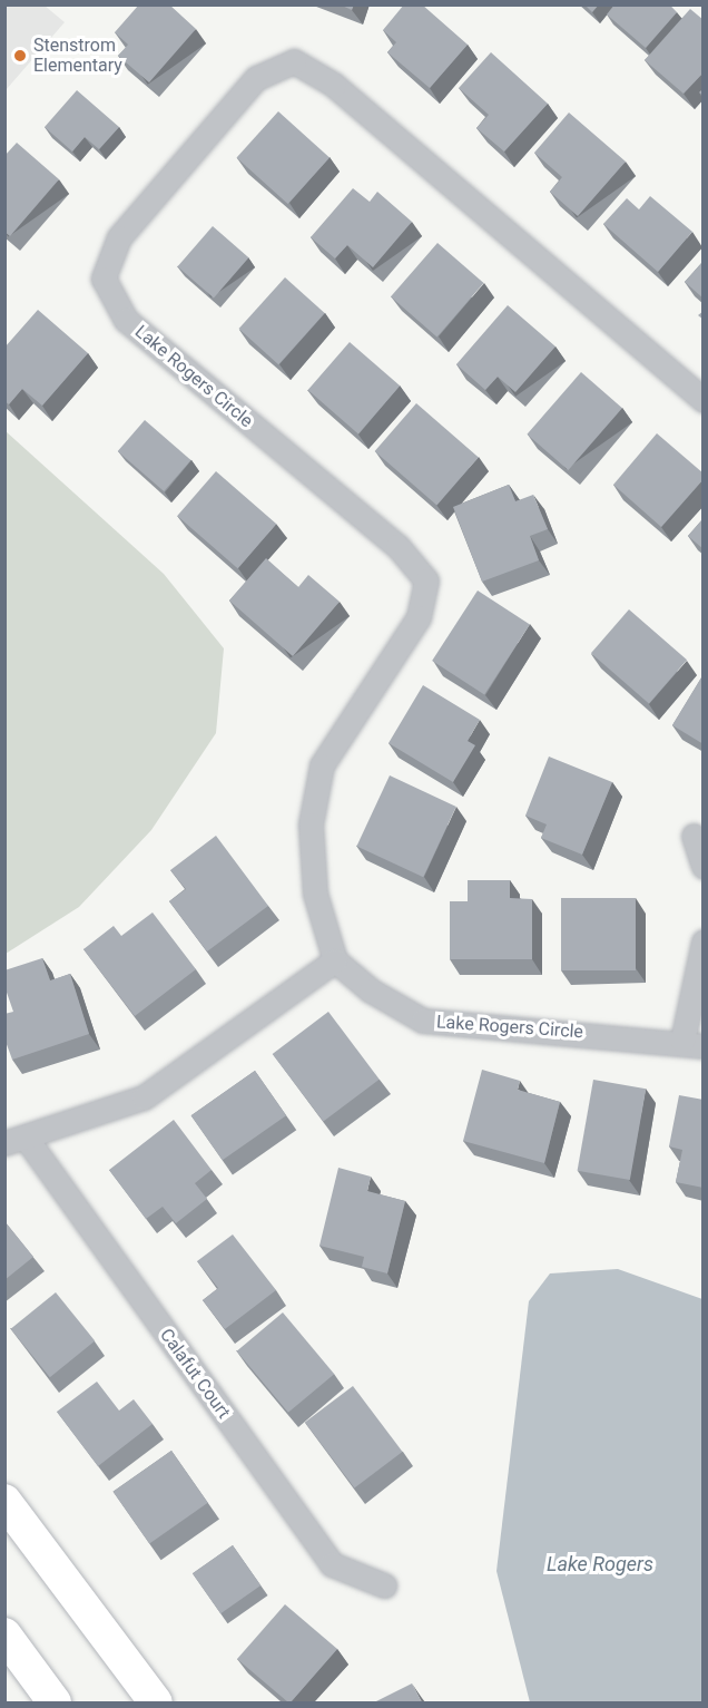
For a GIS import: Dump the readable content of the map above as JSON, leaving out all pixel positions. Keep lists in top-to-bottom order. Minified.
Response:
{"streets":{"street":["Lake Rogers Circle","Calafut Court"]},"water":["Lake Rogers"],"places":["Stenstrom Elementary"]}
